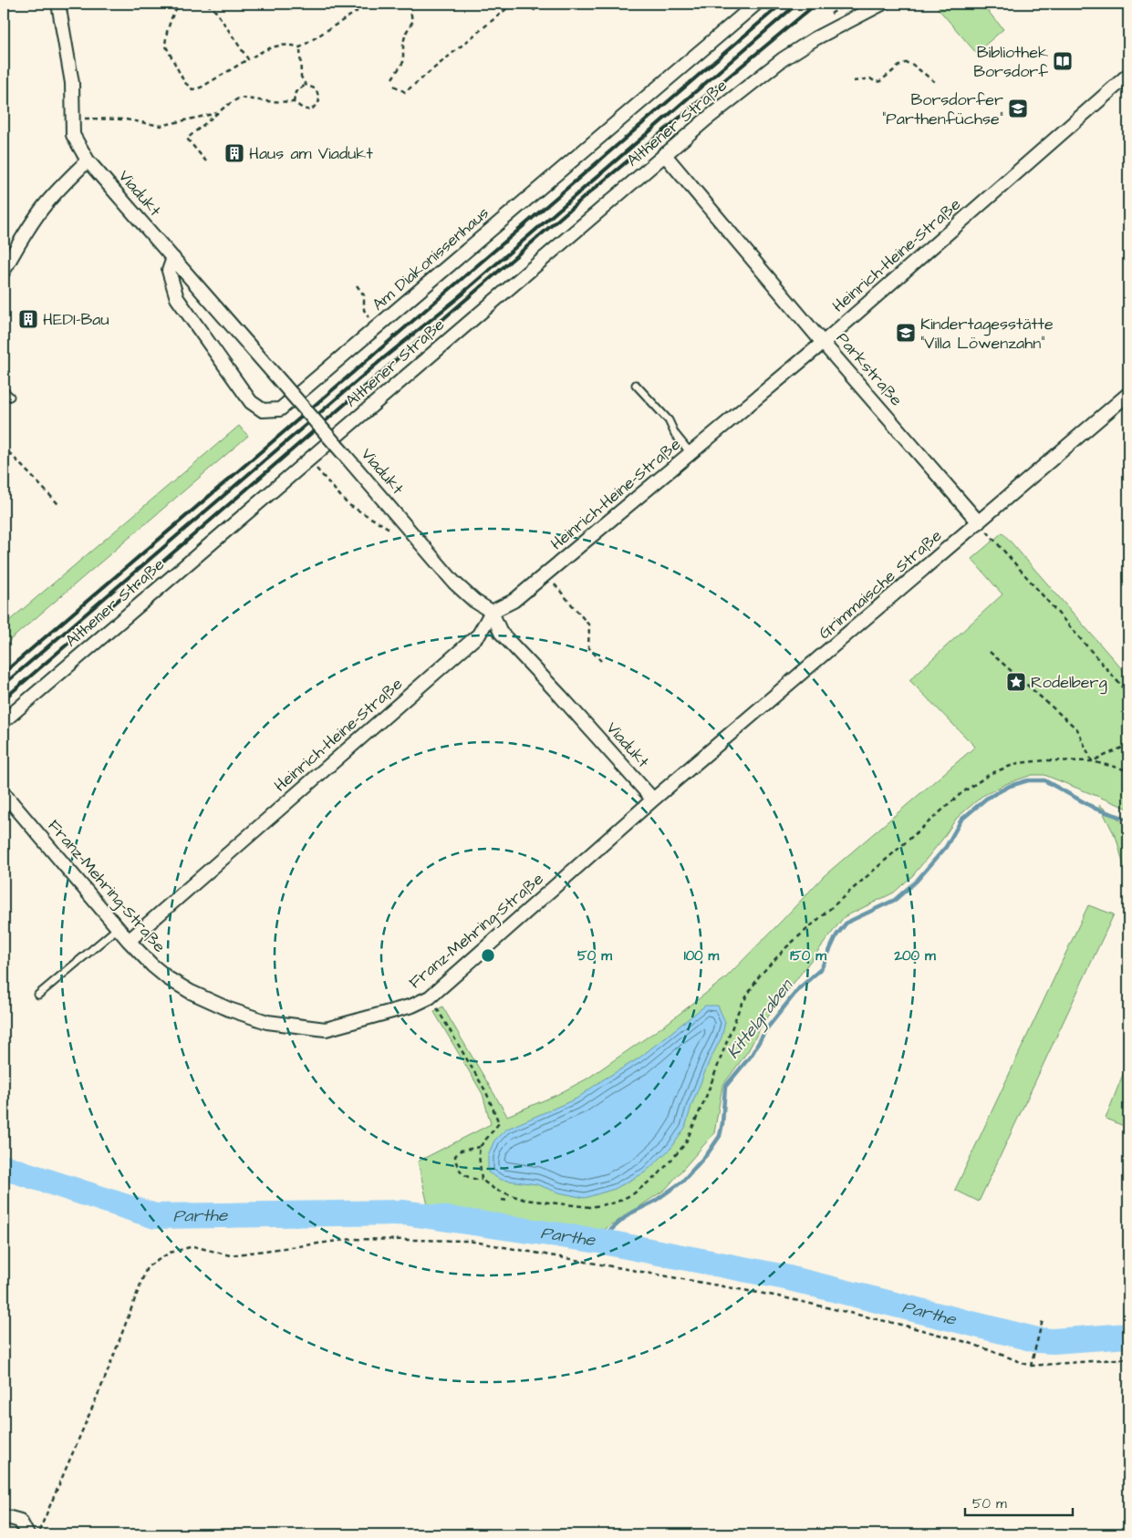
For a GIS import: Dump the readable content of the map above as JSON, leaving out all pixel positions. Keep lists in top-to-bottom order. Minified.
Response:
{"streets":{"street":["Althener Straße","Viadukt","Heinrich-Heine-Straße","Am Diakonissenhaus","Parkstraße","Grimmaische Straße","Franz-Mehring-Straße"]},"crossings":[["Althener Straße","Parkstraße"],["Viadukt","Heinrich-Heine-Straße"],["Viadukt","Am Diakonissenhaus"],["Viadukt","Grimmaische Straße"],["Viadukt","Franz-Mehring-Straße"],["Heinrich-Heine-Straße","Parkstraße"],["Heinrich-Heine-Straße","Franz-Mehring-Straße"],["Parkstraße","Grimmaische Straße"],["Grimmaische Straße","Franz-Mehring-Straße"]],"water":["Kittelgraben","Parthe"],"places":{"library":["Bibliothek Borsdorf"],"school or university":["Borsdorfer \"Parthenfüchse\"","Kindertagesstätte \"Villa Löwenzahn\""],"building":["Haus am Viadukt","HEDI-Bau"],"place":["Rodelberg"]},"scale_bar":"50 m","rings":["50 m","100 m","150 m","200 m"]}
